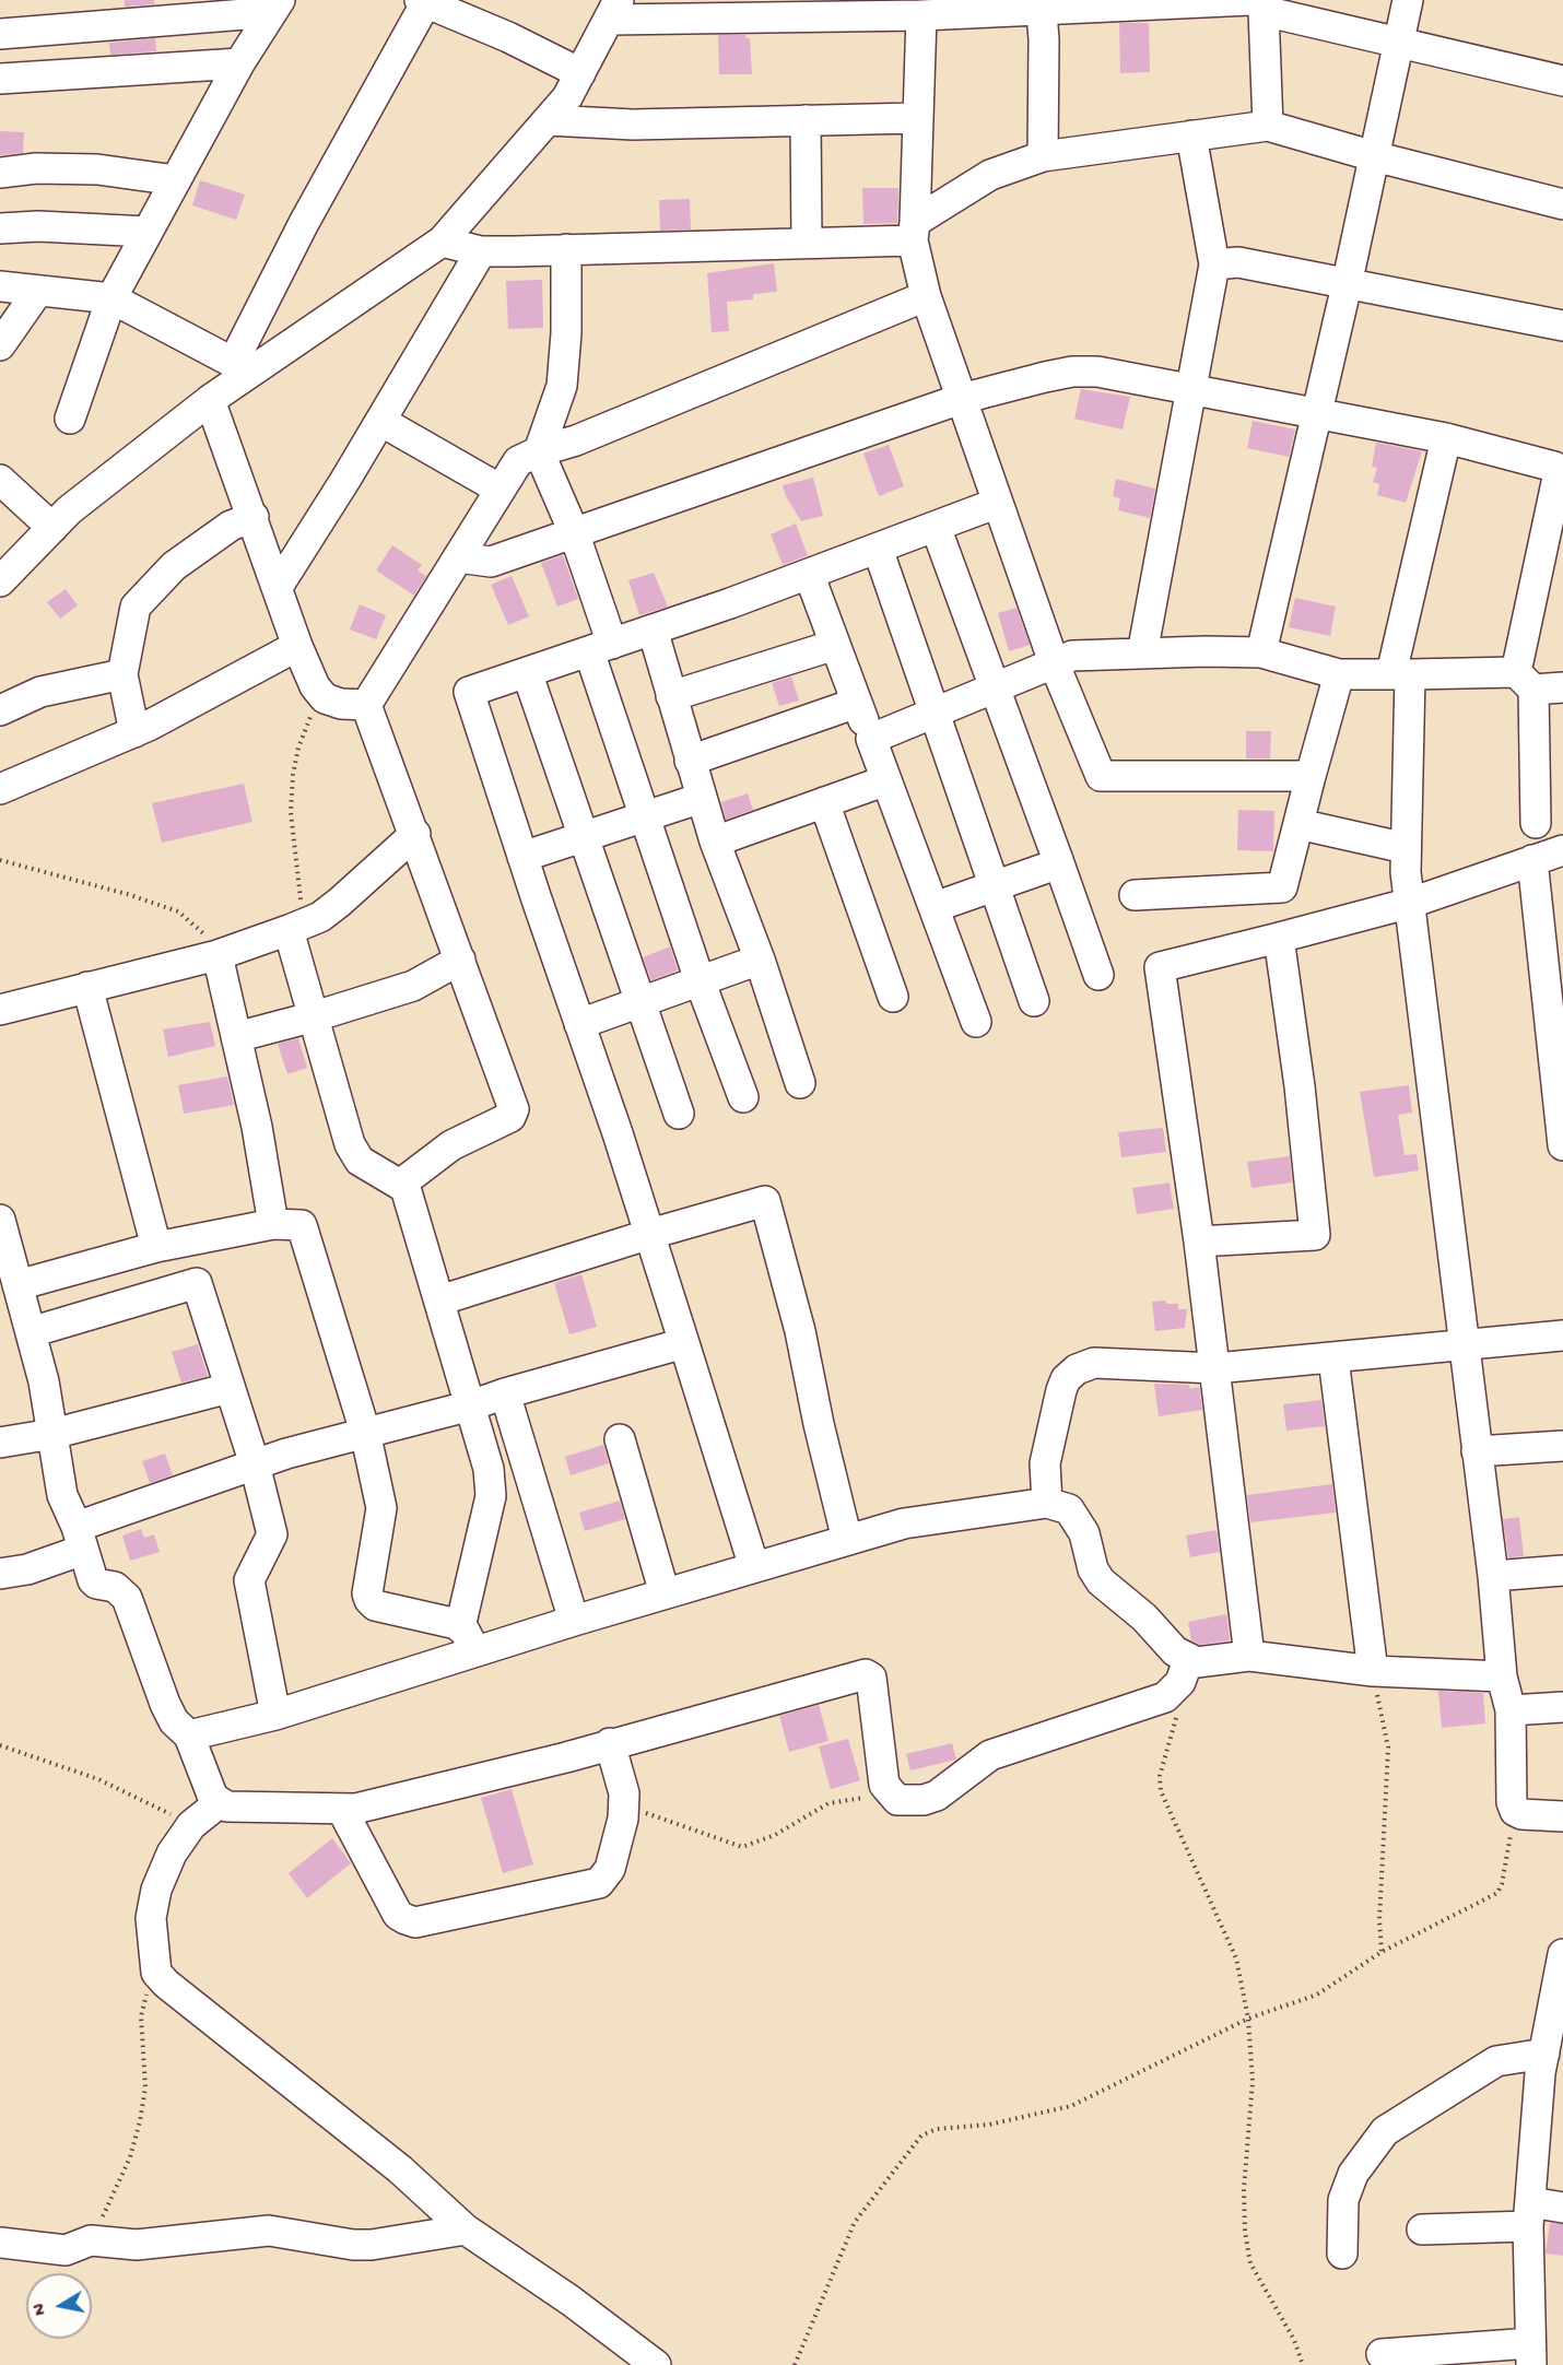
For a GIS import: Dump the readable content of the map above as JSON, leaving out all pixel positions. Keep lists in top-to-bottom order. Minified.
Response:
{"north":"left"}
